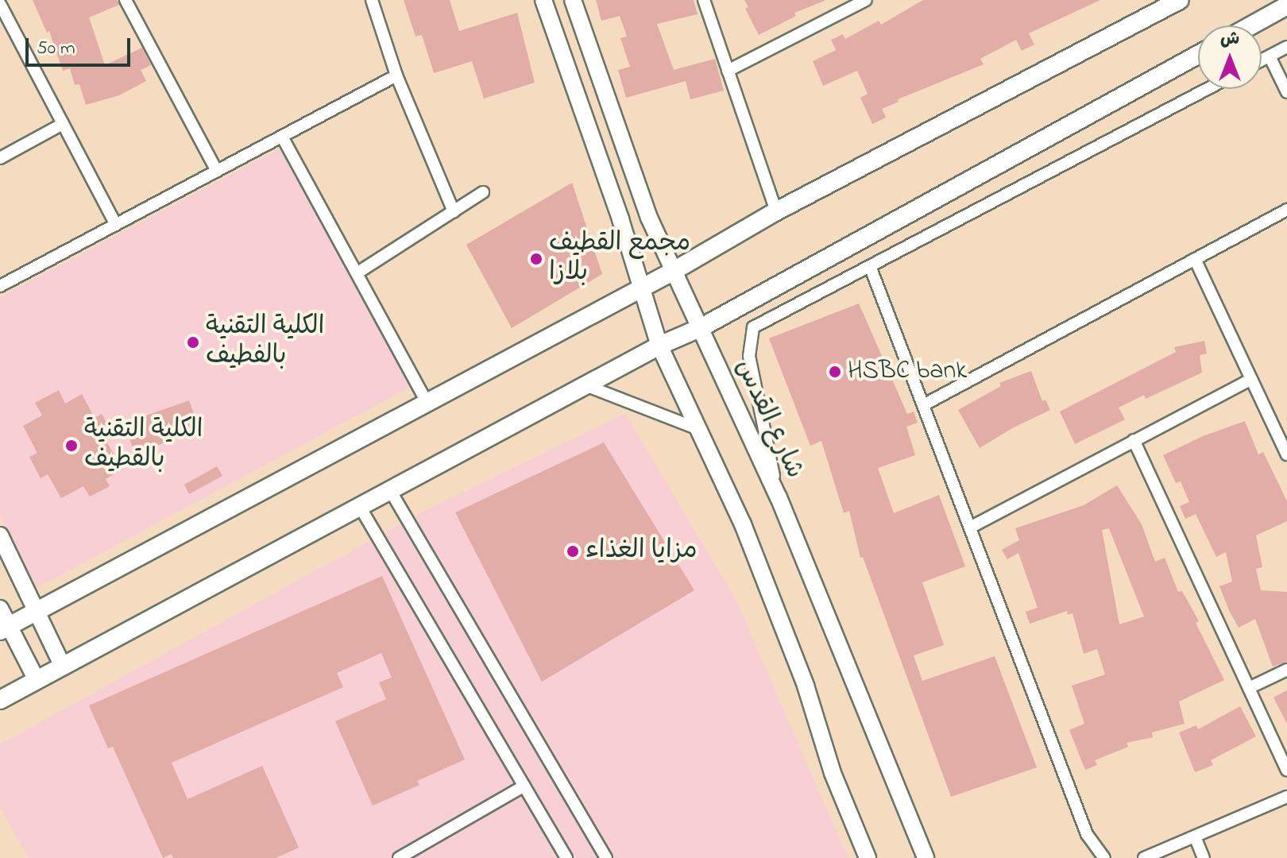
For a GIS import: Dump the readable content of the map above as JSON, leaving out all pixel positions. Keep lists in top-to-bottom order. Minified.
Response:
{"streets":{"main road":["شارع القدس"]},"places":["مجمع القطيف بلازا","الكلية التقنية بالفطيف","HSBC bank","الكلية التقنية بالقطيف","مزايا الغذاء"],"scale_bar":"50 m","north":"top"}
